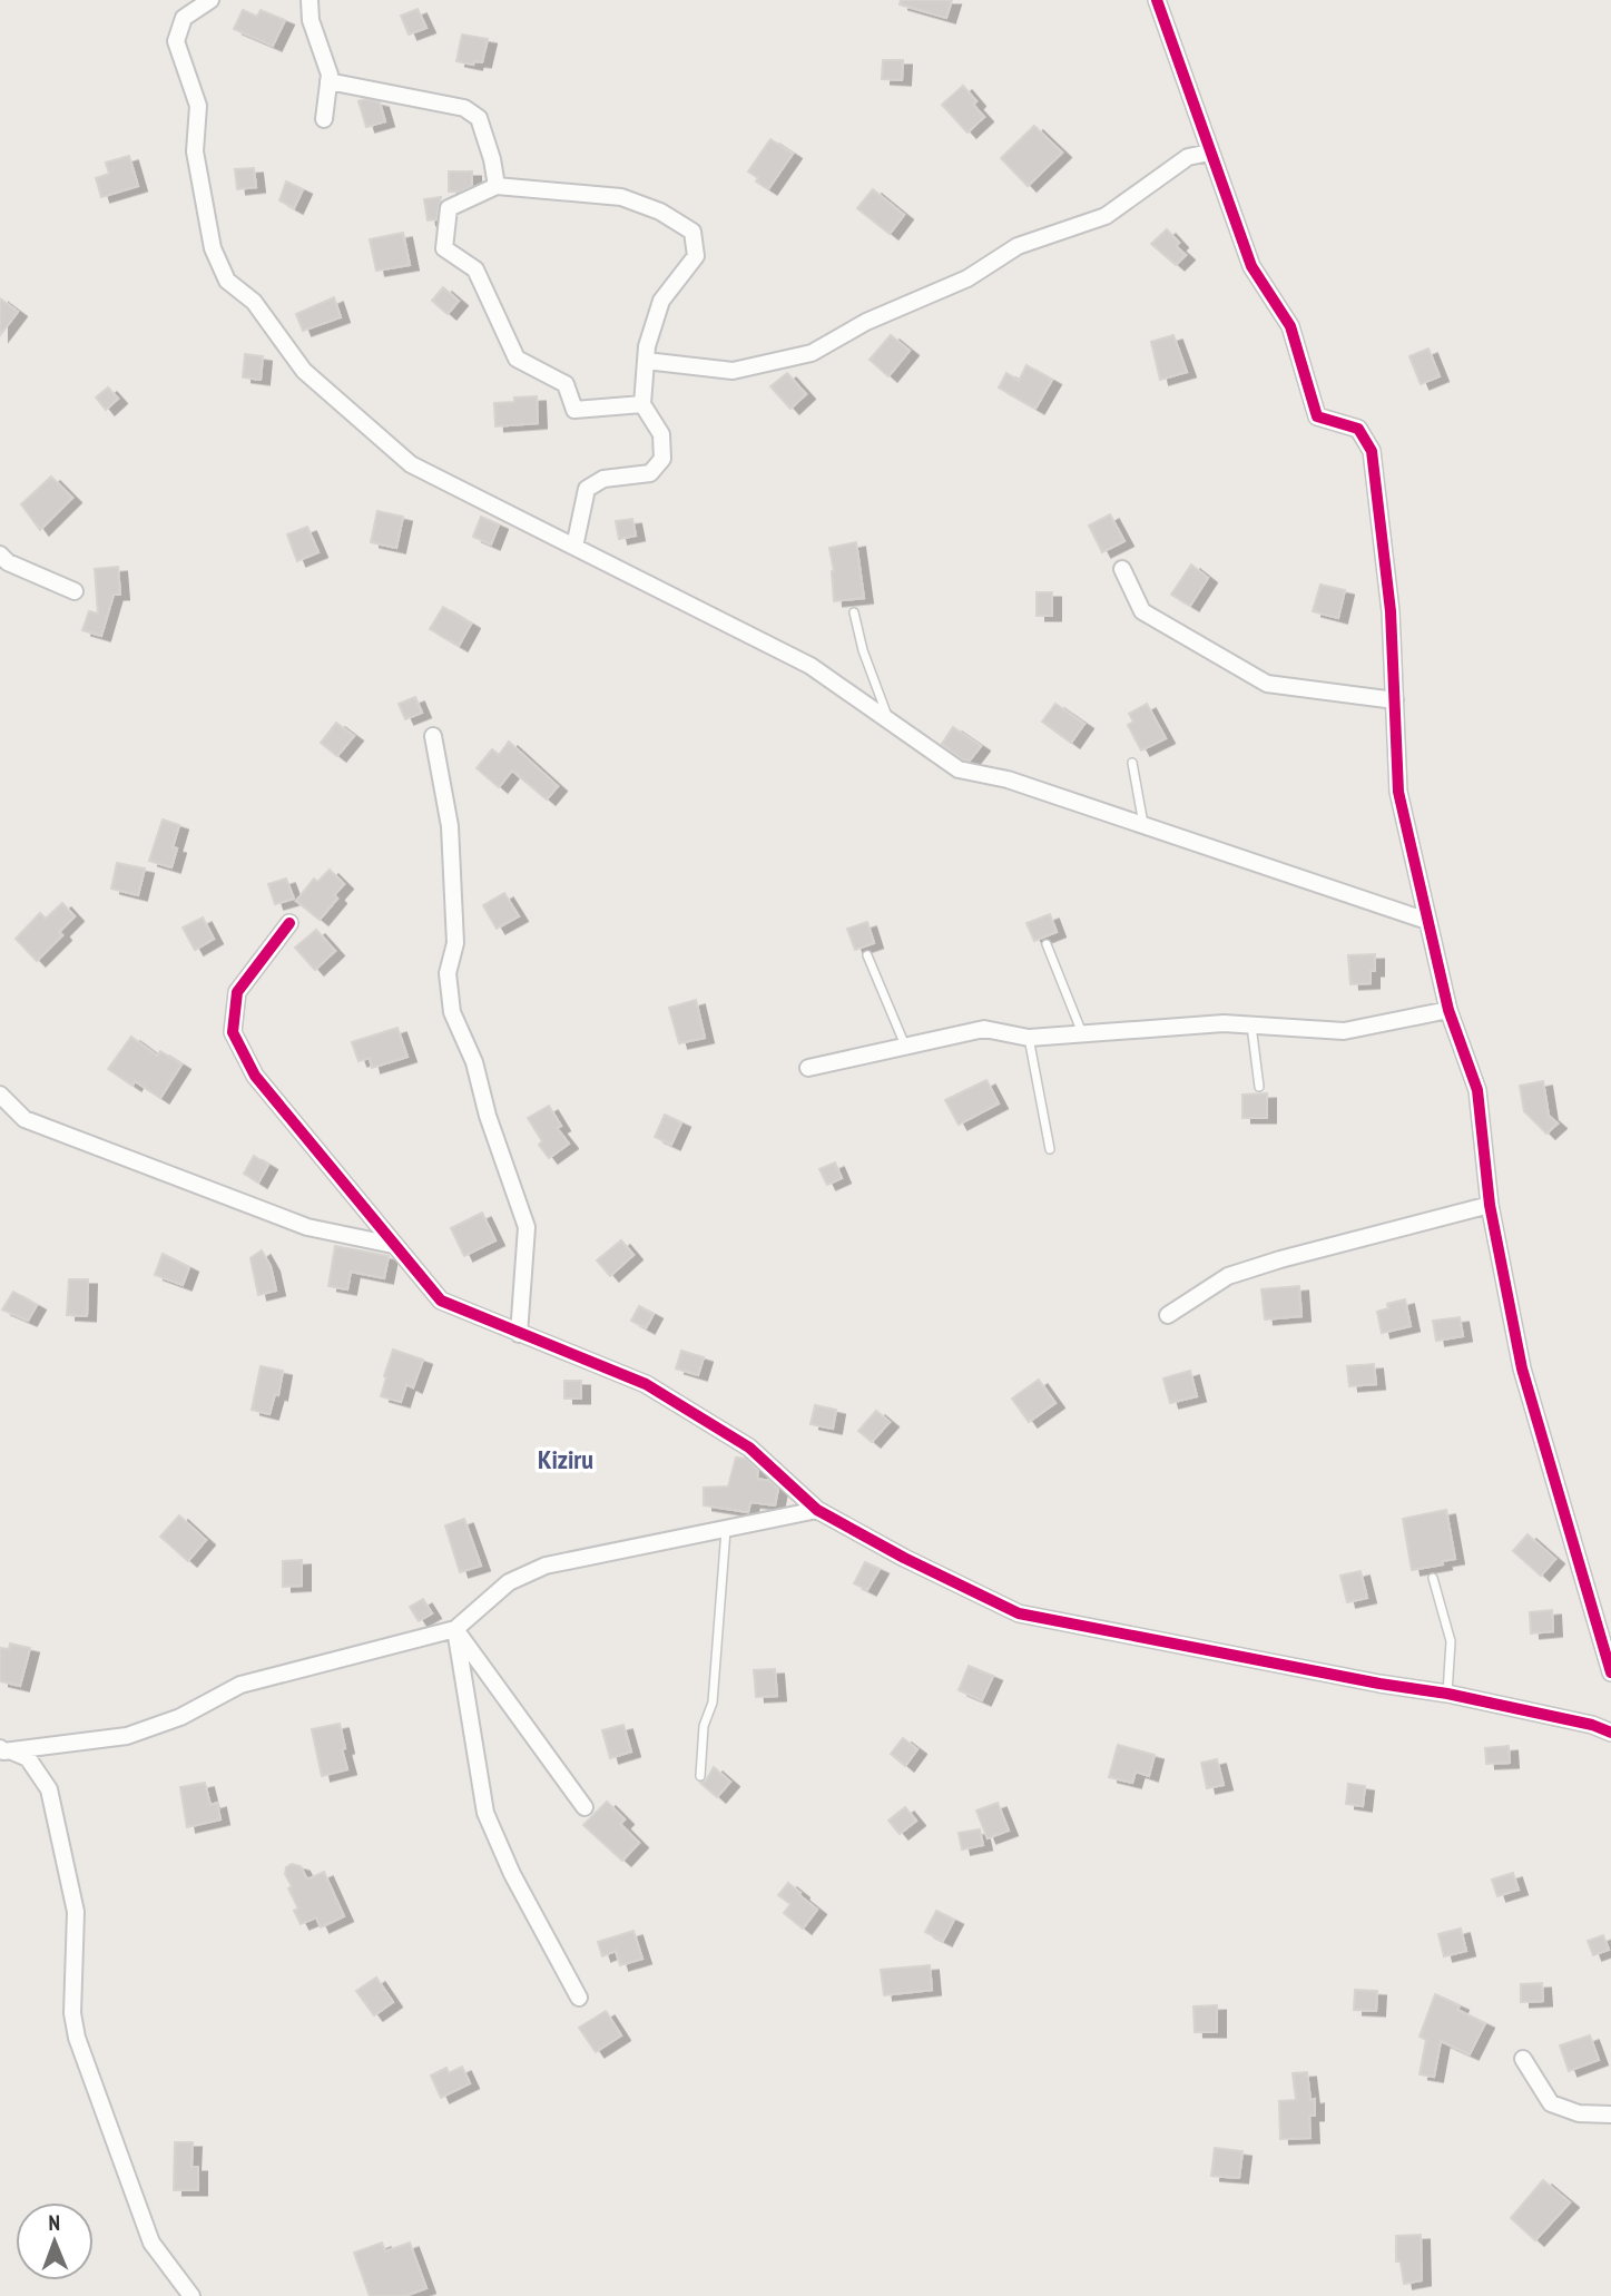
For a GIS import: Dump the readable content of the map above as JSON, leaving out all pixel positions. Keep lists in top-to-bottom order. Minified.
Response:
{"districts":["Kiziru"],"north":"top"}
